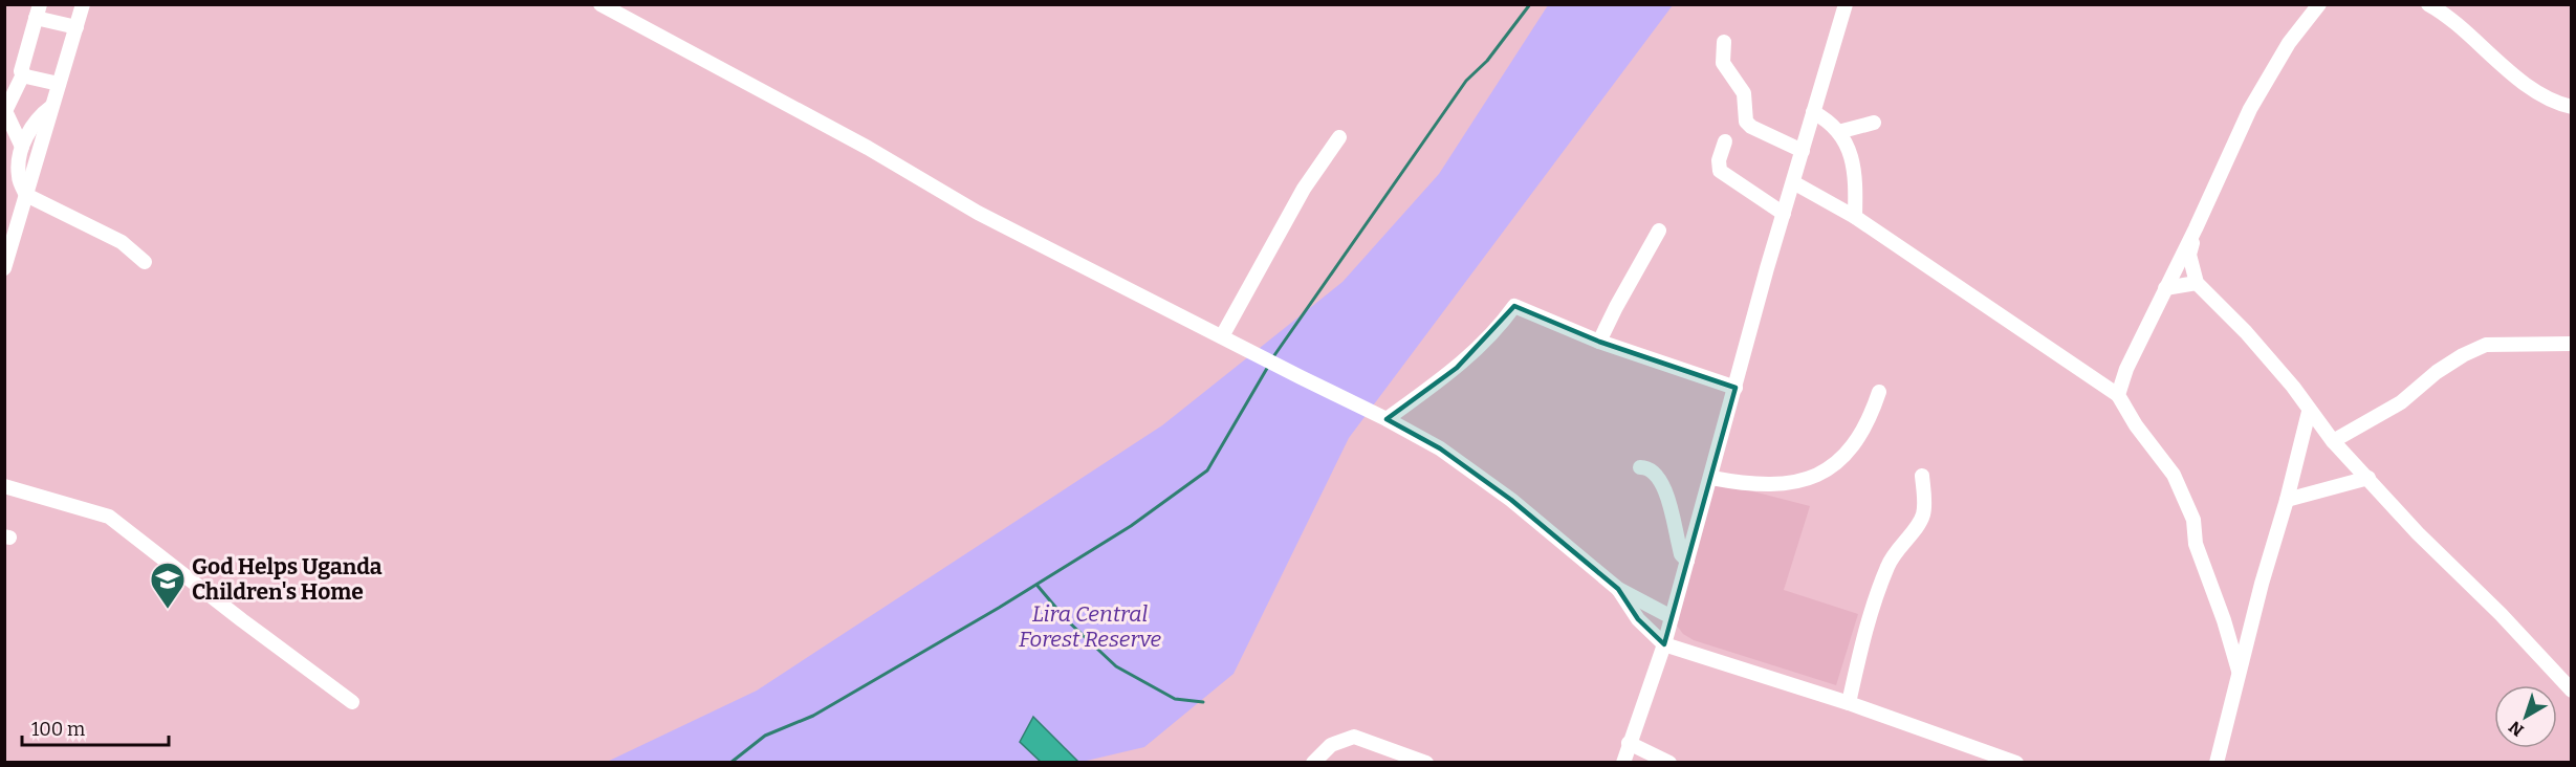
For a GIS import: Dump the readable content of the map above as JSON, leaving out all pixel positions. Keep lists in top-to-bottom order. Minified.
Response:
{"parks":["Lira Central Forest Reserve"],"places":{"school or university":["God Helps Uganda Children's Home"]},"scale_bar":"100 m","north":"bottom left"}
